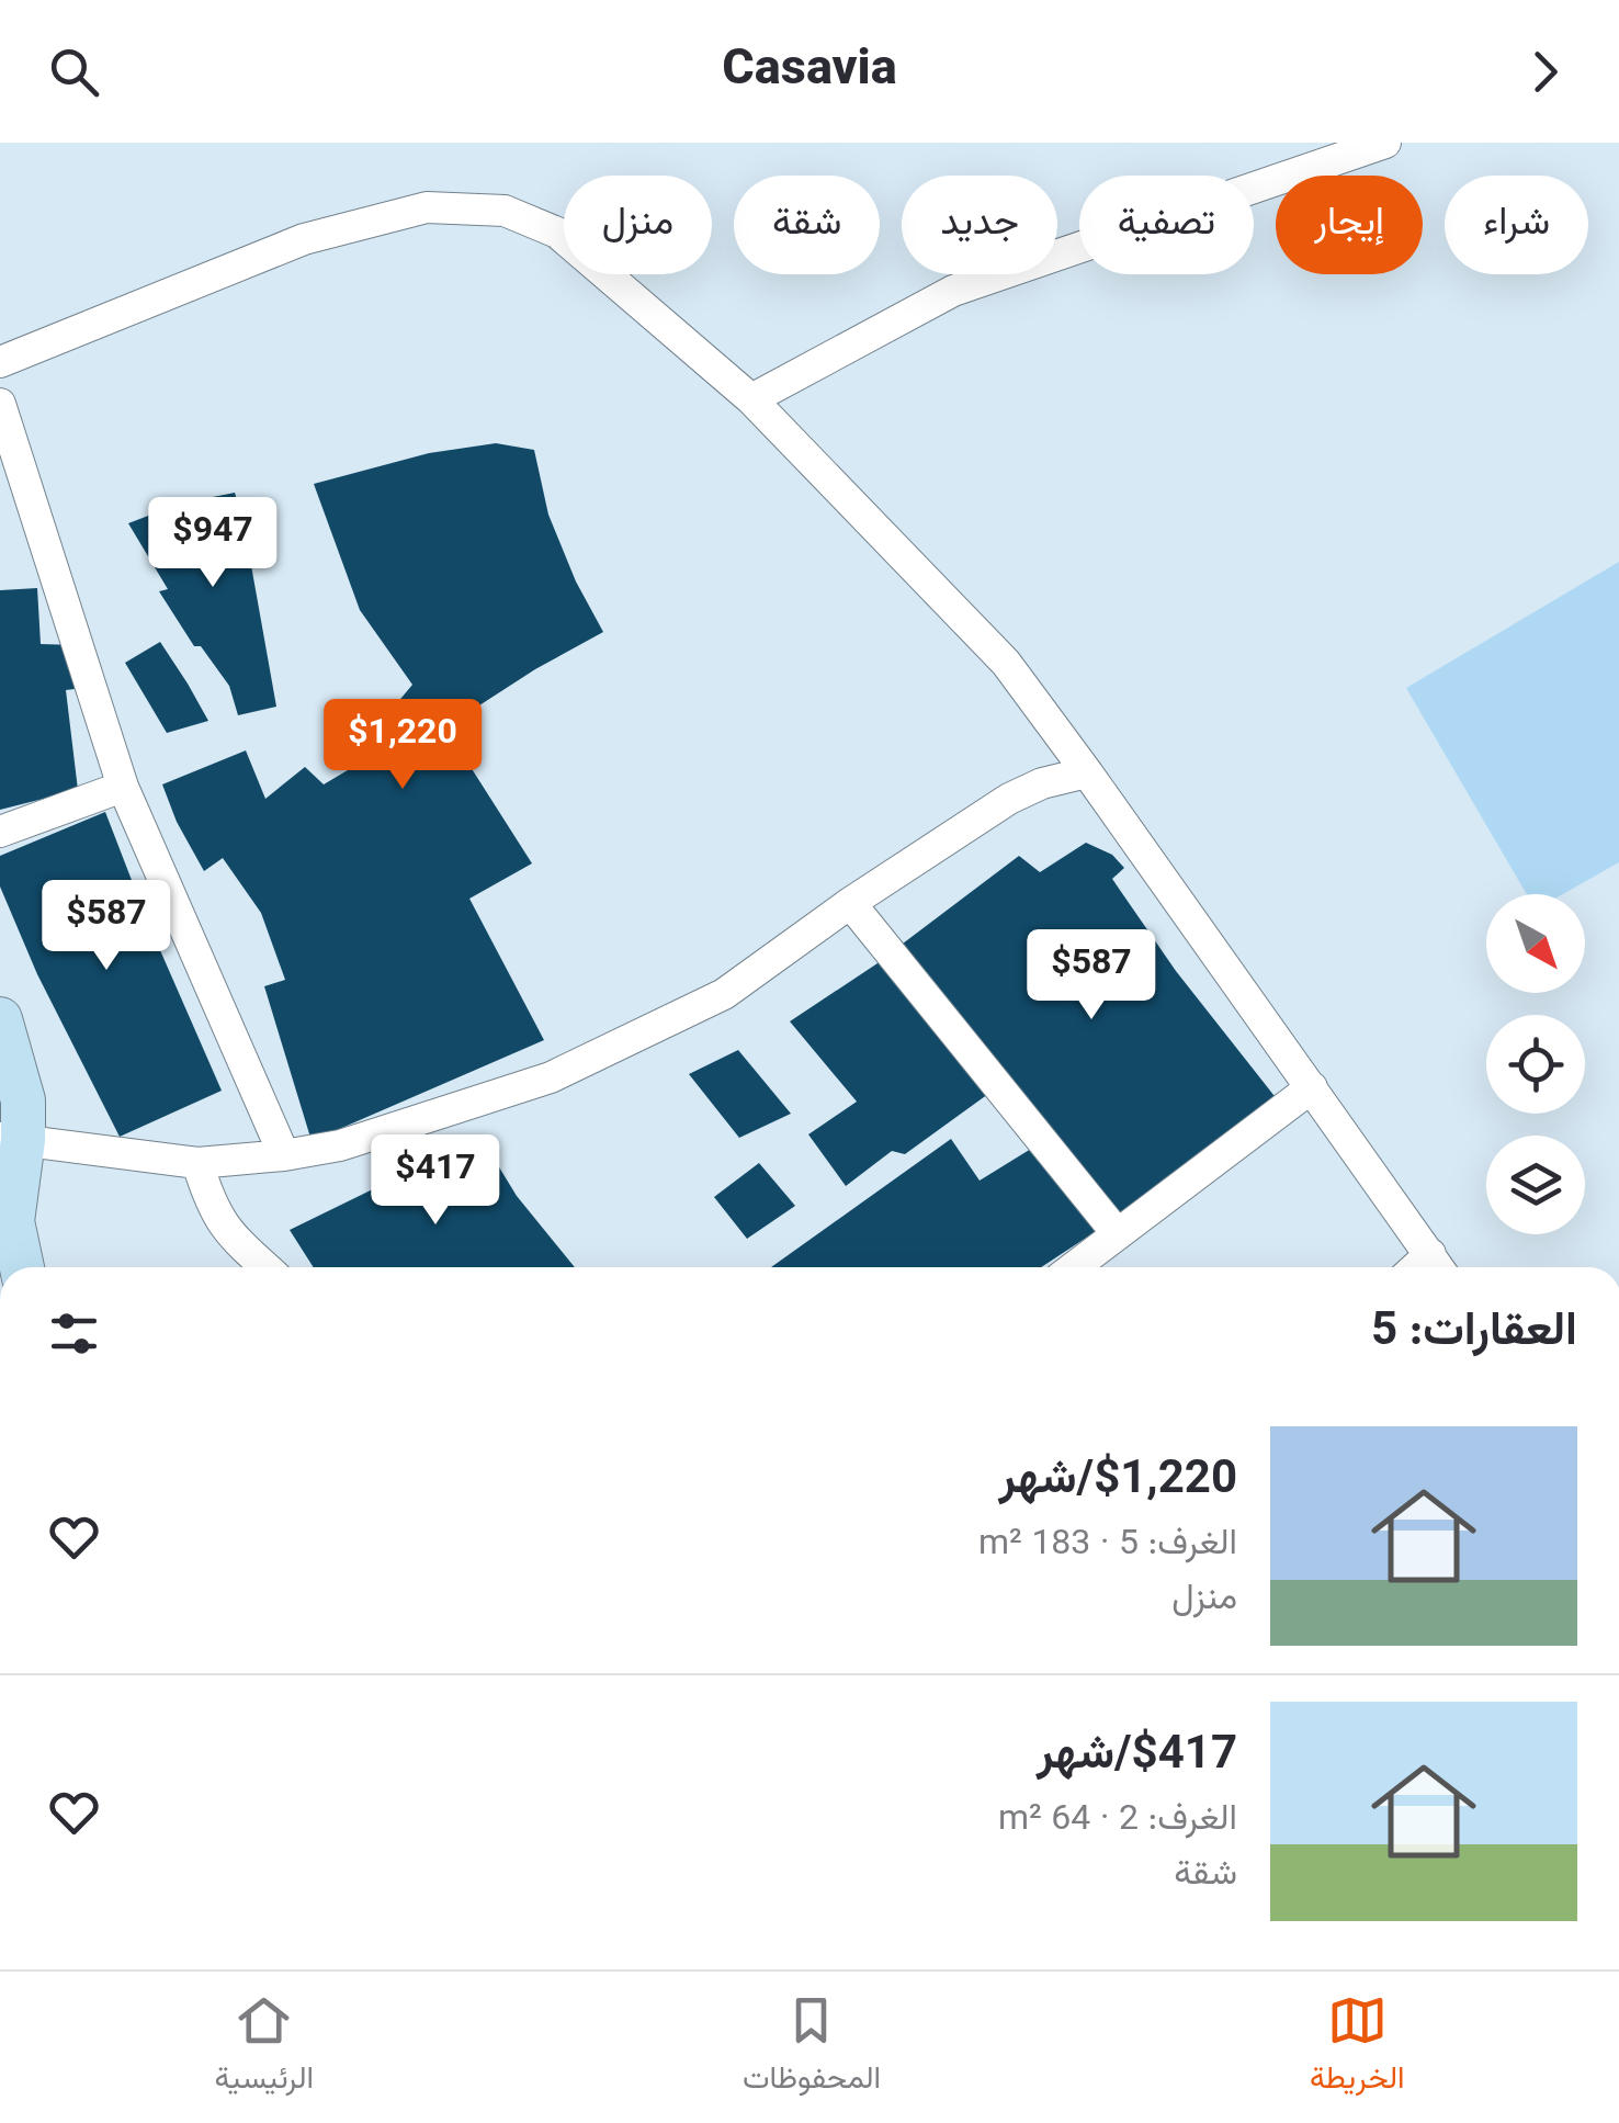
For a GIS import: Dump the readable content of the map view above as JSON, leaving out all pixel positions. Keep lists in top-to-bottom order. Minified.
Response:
{"north":"bottom right","page":{"header":"Casavia","chip":["شراء","إيجار","تصفية","جديد","شقة","منزل"],"price":["$947","$1,220","$587","$587","$417"],"heading":"العقارات: 5","list":[{"name":"$1,220/شهر","note":"الغرف: 5 · 183 m² · منزل"},{"name":"$417/شهر","note":"الغرف: 2 · 64 m² · شقة"}],"tabs":["الخريطة","المحفوظات","الرئيسية"]}}
